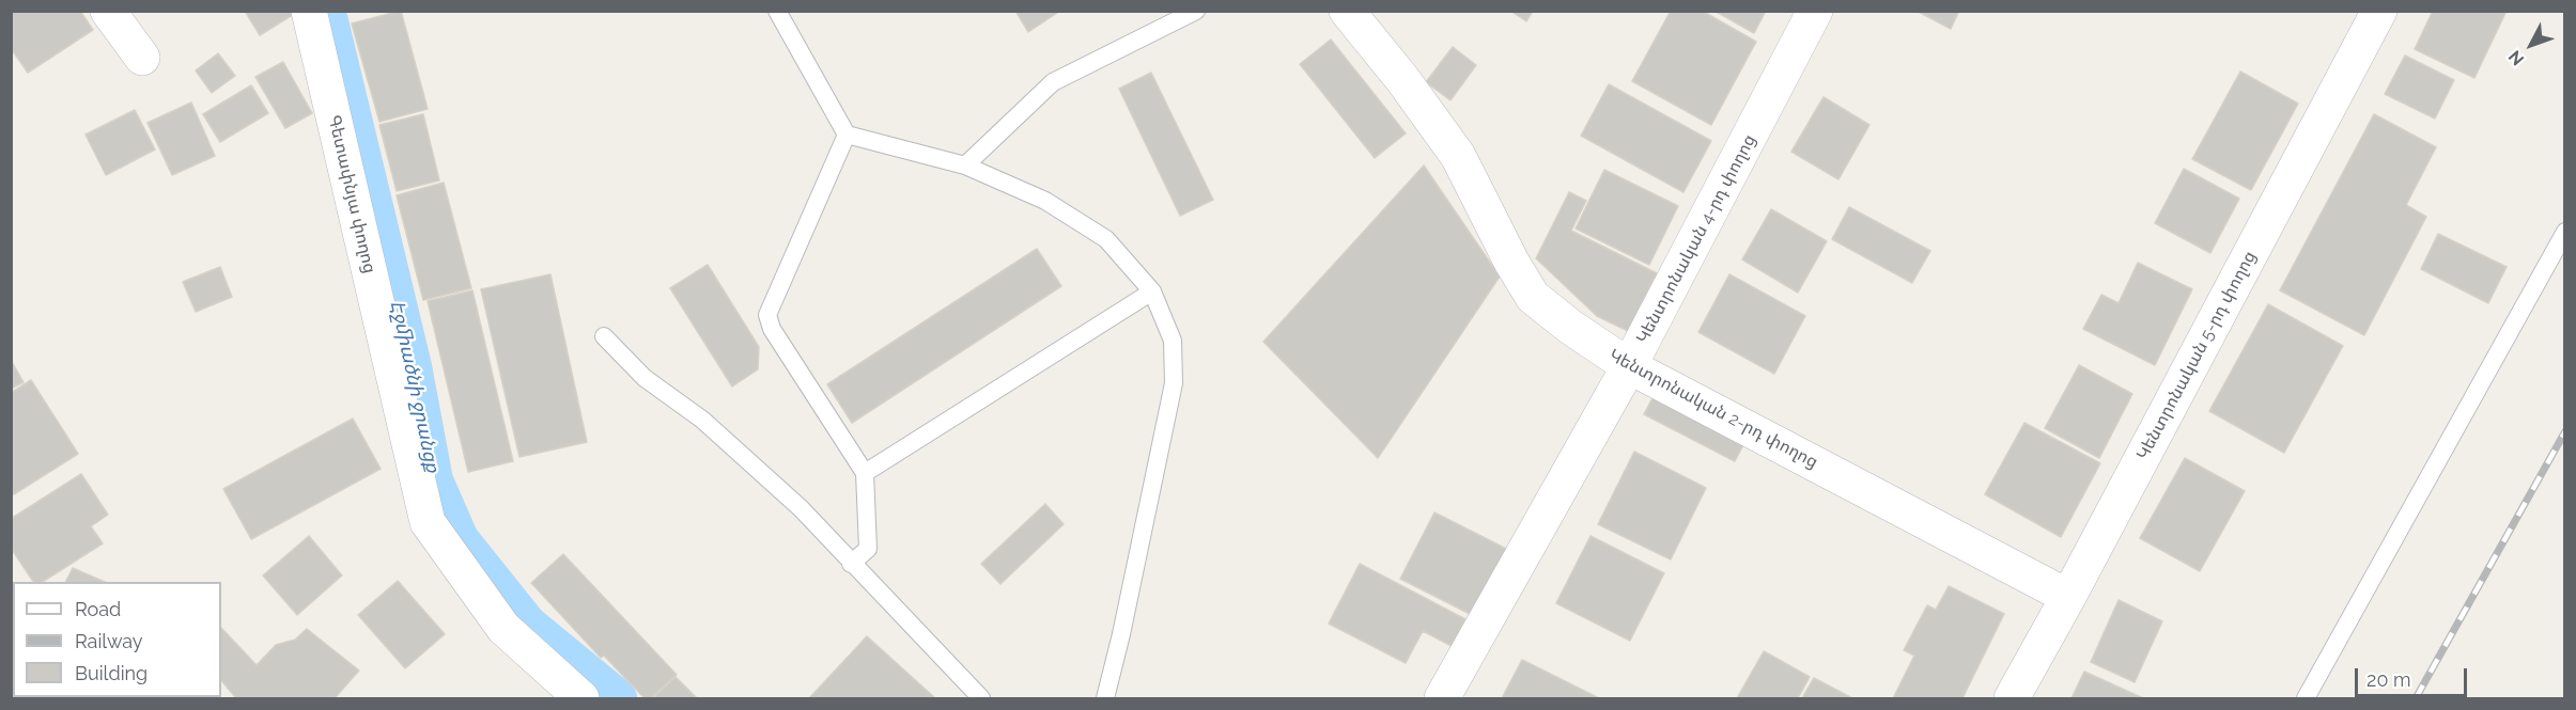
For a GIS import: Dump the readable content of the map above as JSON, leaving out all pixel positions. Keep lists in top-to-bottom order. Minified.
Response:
{"streets":{"street":["Գետափնյա փողոց","Կենտրոնական 4-րդ փողոց","Կենտրոնական 5-րդ փողոց","Կենտրոնական 2-րդ փողոց"]},"crossings":[["Կենտրոնական 4-րդ փողոց","Կենտրոնական 2-րդ փողոց"],["Կենտրոնական 5-րդ փողոց","Կենտրոնական 2-րդ փողոց"]],"water":["Էջմիածնի ջրանցք"],"legend":["Road","Railway","Building"],"scale_bar":"20 m","north":"bottom left"}
